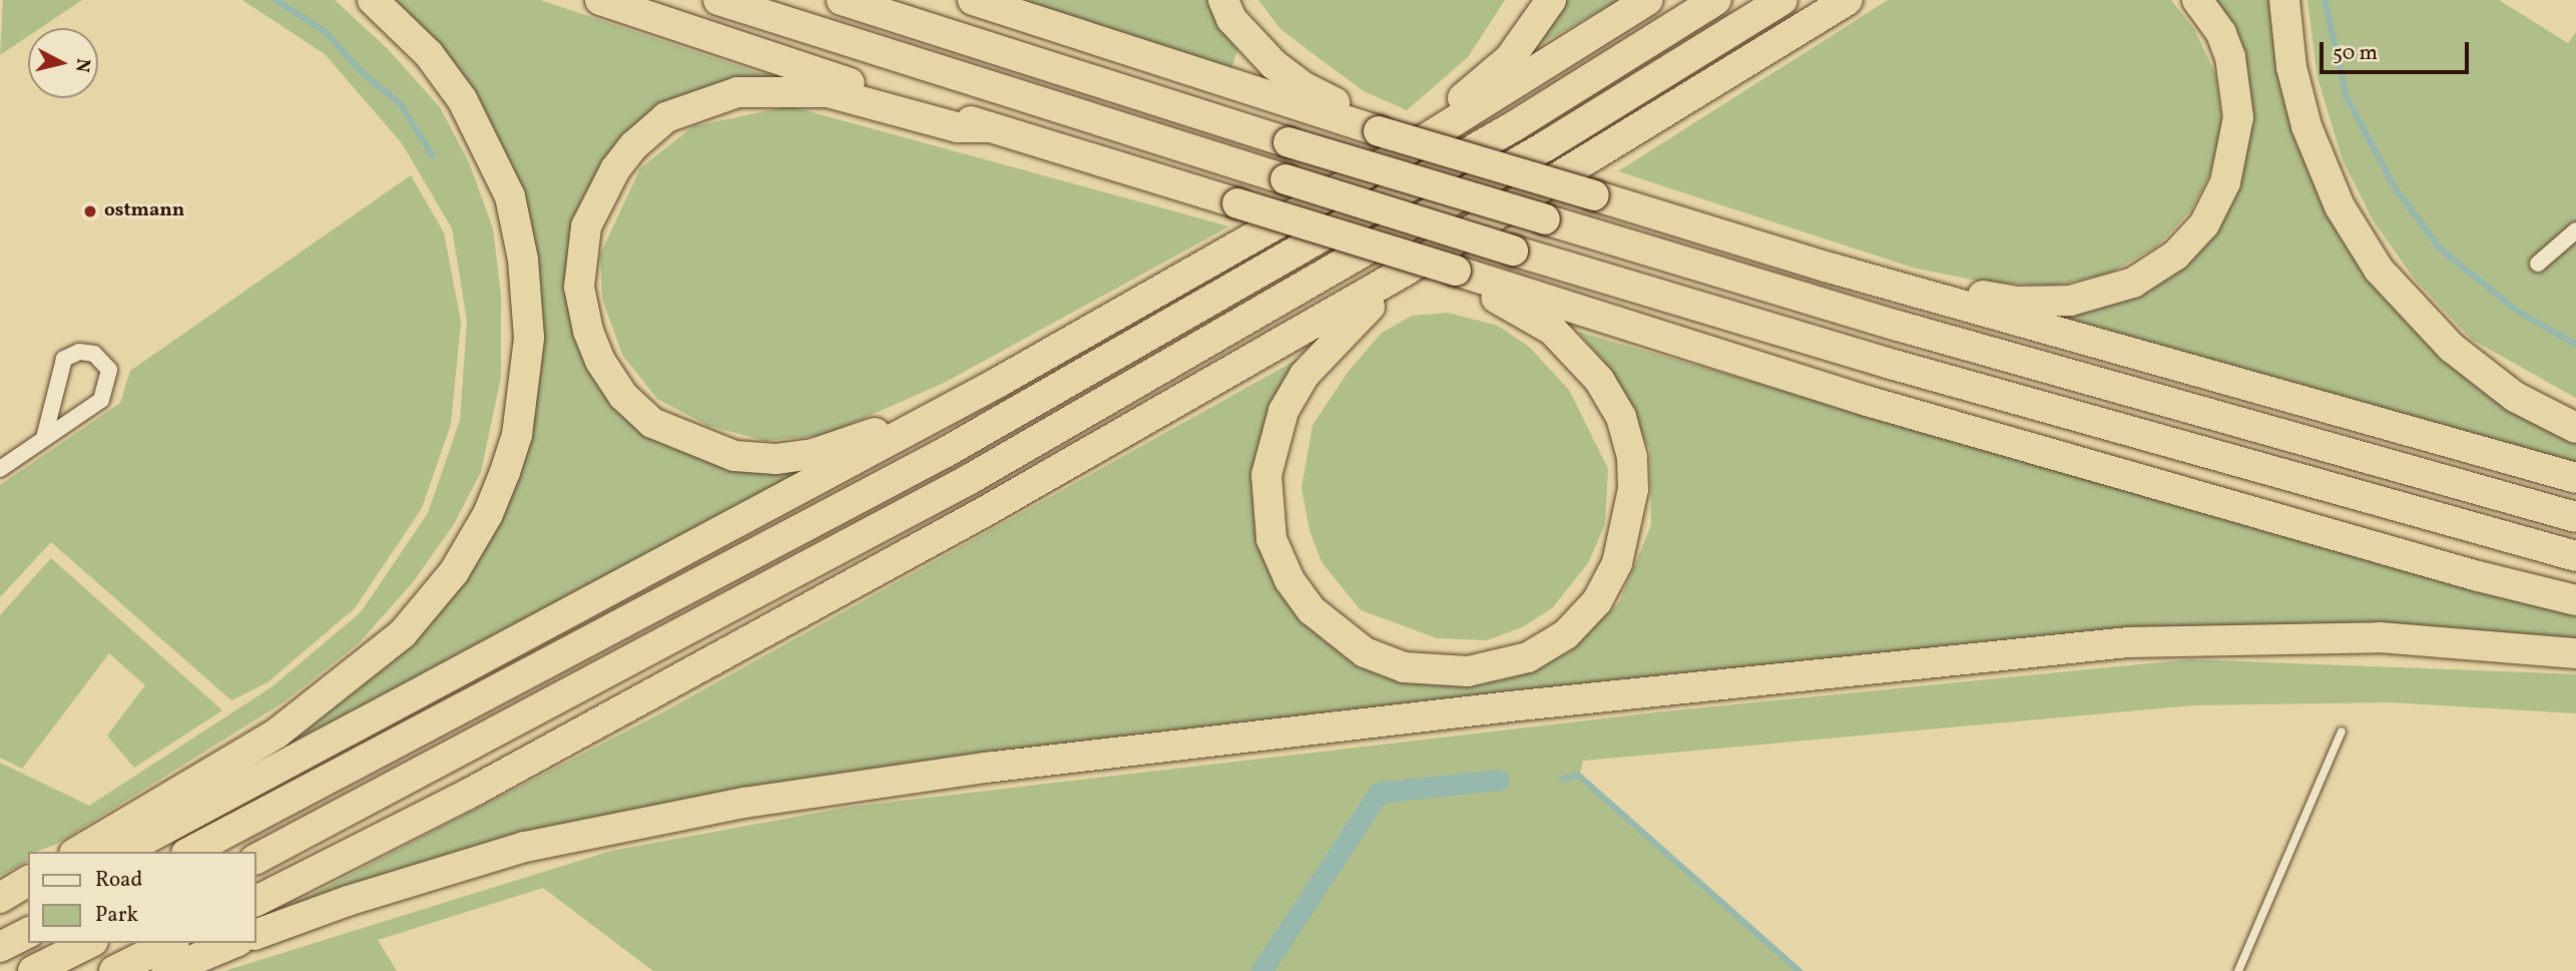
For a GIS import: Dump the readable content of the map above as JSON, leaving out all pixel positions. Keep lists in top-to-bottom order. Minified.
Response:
{"places":["ostmann"],"legend":["Road","Park"],"scale_bar":"50 m","north":"right"}
